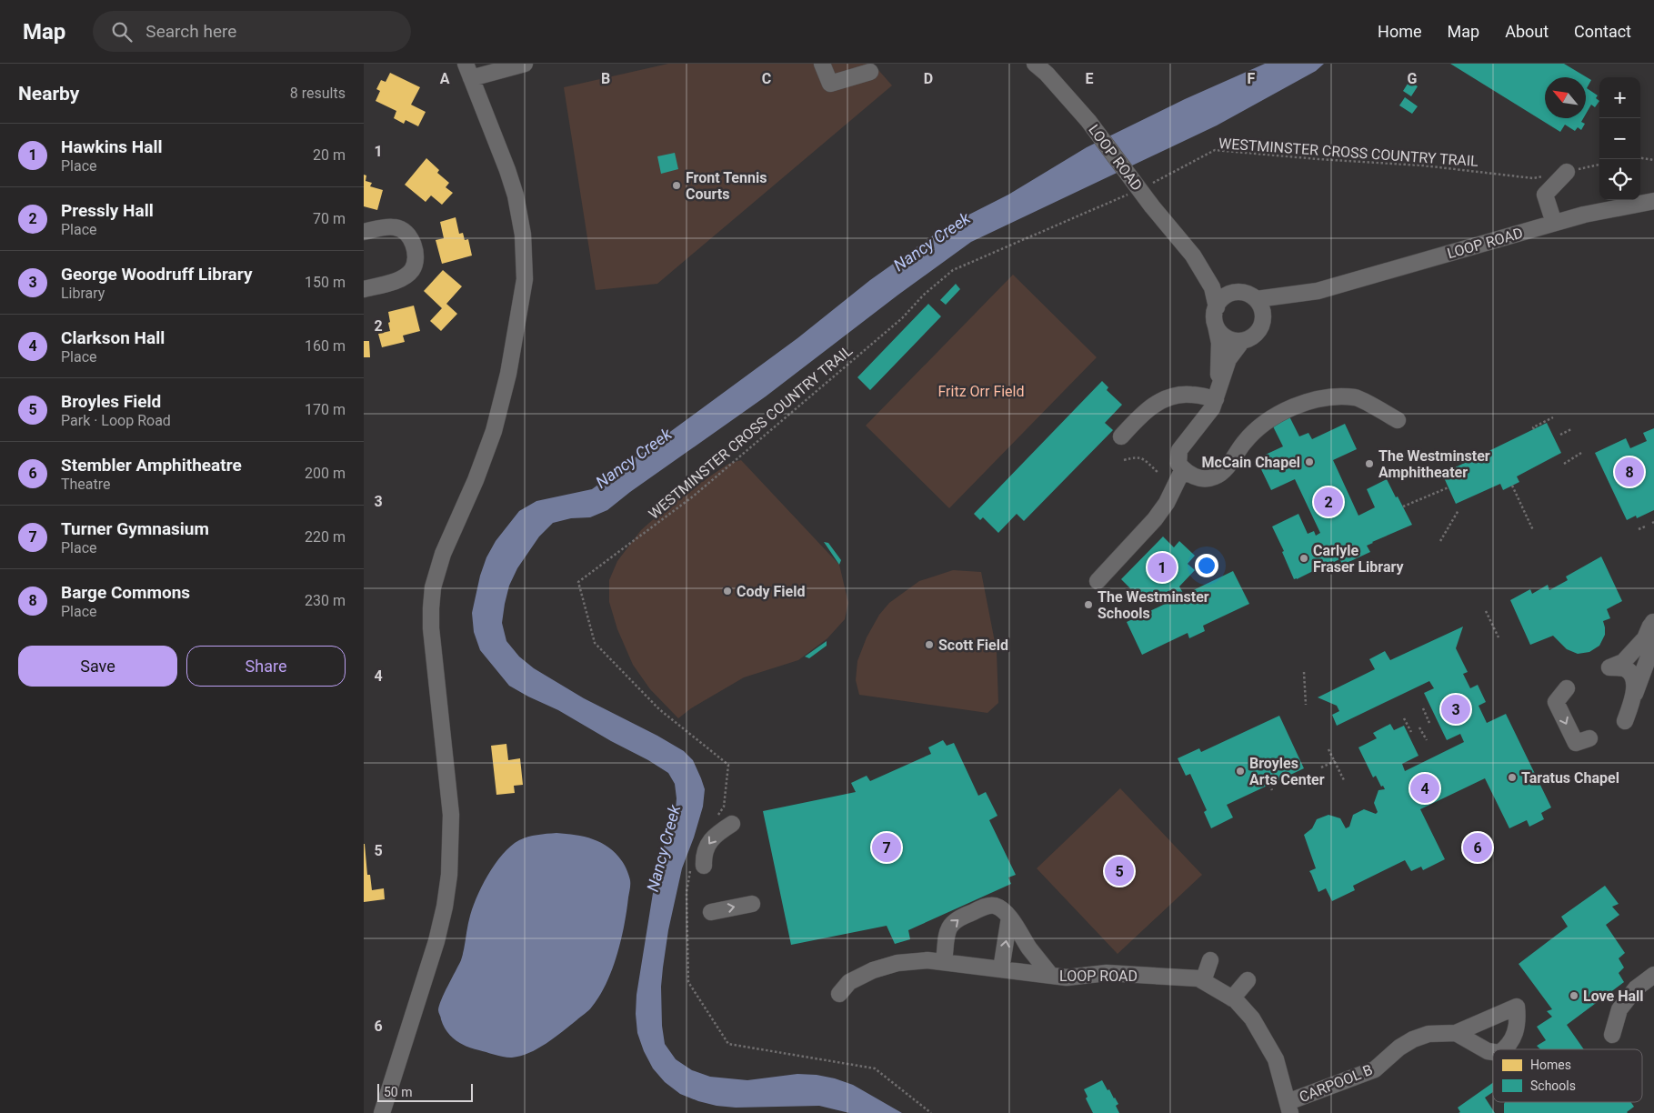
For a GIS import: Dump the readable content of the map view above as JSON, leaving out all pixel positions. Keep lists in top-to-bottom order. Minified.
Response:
{"streets":{"street":["LOOP ROAD","CARPOOL B"],"path":["WESTMINSTER CROSS COUNTRY TRAIL"]},"crossings":[["WESTMINSTER CROSS COUNTRY TRAIL","LOOP ROAD"],["LOOP ROAD","CARPOOL B"]],"water":["Nancy Creek"],"parks":["Fritz Orr Field"],"places":["Front Tennis Courts","McCain Chapel","The Westminster Amphitheater","Carlyle Fraser Library","Cody Field","The Westminster Schools","Scott Field","Broyles Arts Center","Taratus Chapel","Love Hall"],"legend":["Homes","Schools"],"scale_bar":"50 m","north":"top left","page":{"header":"Map","search":"Search here","nav":["Home","Map","About","Contact"],"heading":["Nearby","8 results"],"map_buttons":["+","−"],"list":[{"mark":"1","name":"Hawkins Hall","note":"Place","value":"20 m"},{"mark":"2","name":"Pressly Hall","note":"Place","value":"70 m"},{"mark":"3","name":"George Woodruff Library","note":"Library","value":"150 m"},{"mark":"4","name":"Clarkson Hall","note":"Place","value":"160 m"},{"mark":"5","name":"Broyles Field","note":"Park · Loop Road","value":"170 m"},{"mark":"6","name":"Stembler Amphitheatre","note":"Theatre","value":"200 m"},{"mark":"7","name":"Turner Gymnasium","note":"Place","value":"220 m"},{"mark":"8","name":"Barge Commons","note":"Place","value":"230 m"}],"pins":["8","2","1","3","4","6","7","5"],"buttons":["Save","Share"],"scale":"50 m"},"grid":{"columns":["A","B","C","D","E","F","G"],"rows":["1","2","3","4","5","6"]}}
